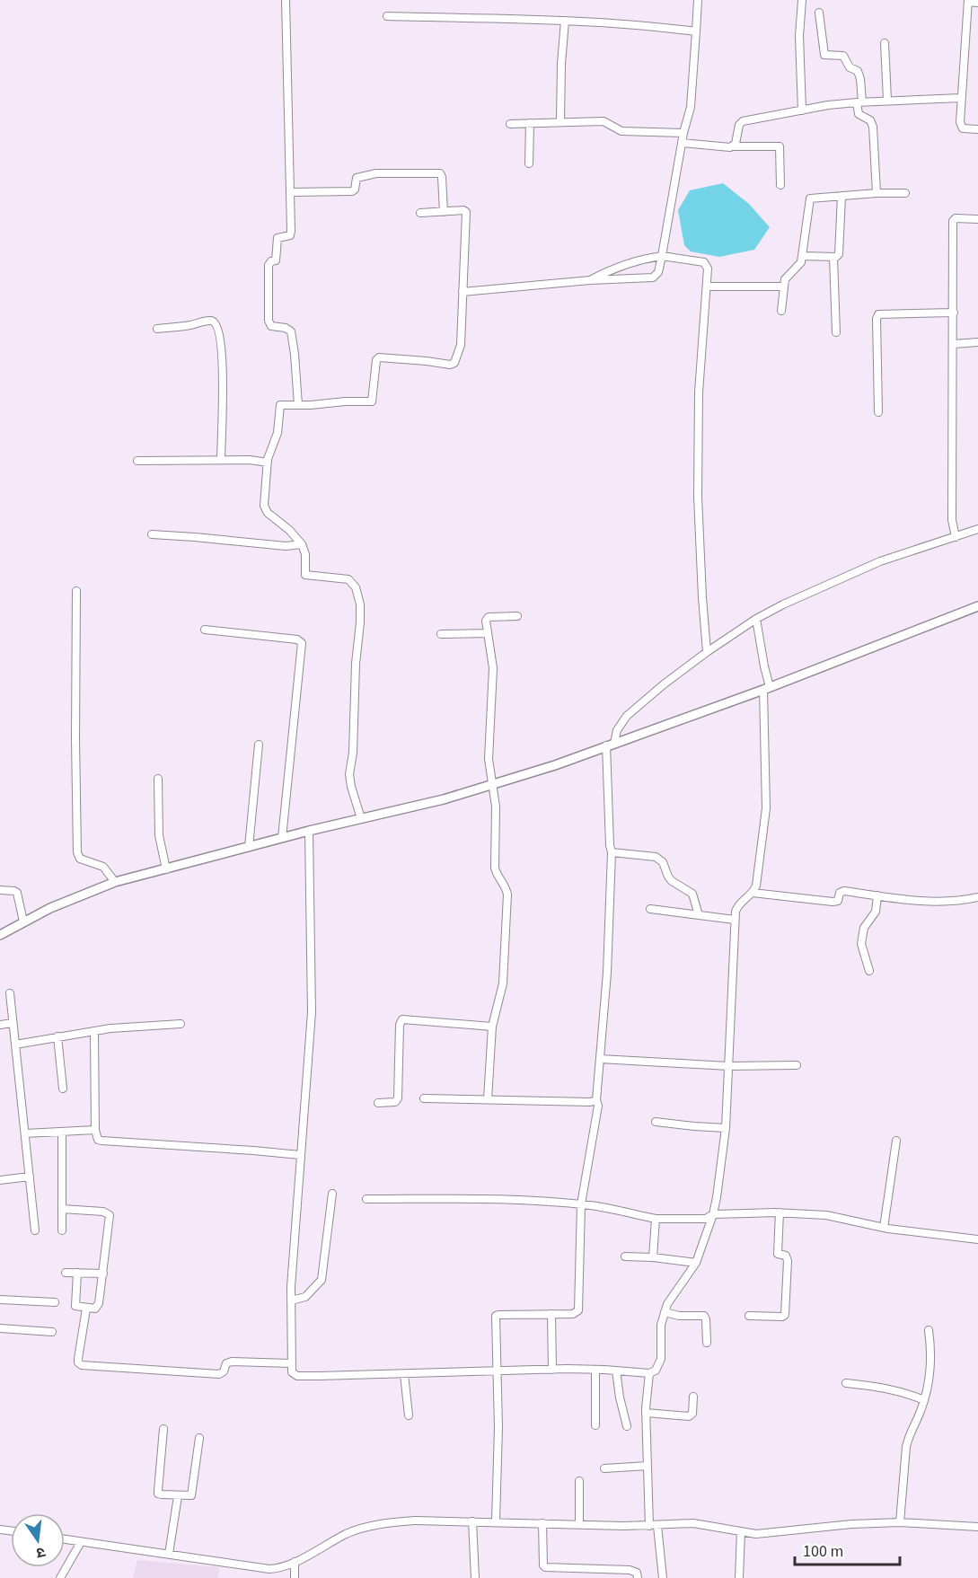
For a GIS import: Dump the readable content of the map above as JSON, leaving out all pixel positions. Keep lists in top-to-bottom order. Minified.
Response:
{"scale_bar":"100 m","north":"bottom"}
